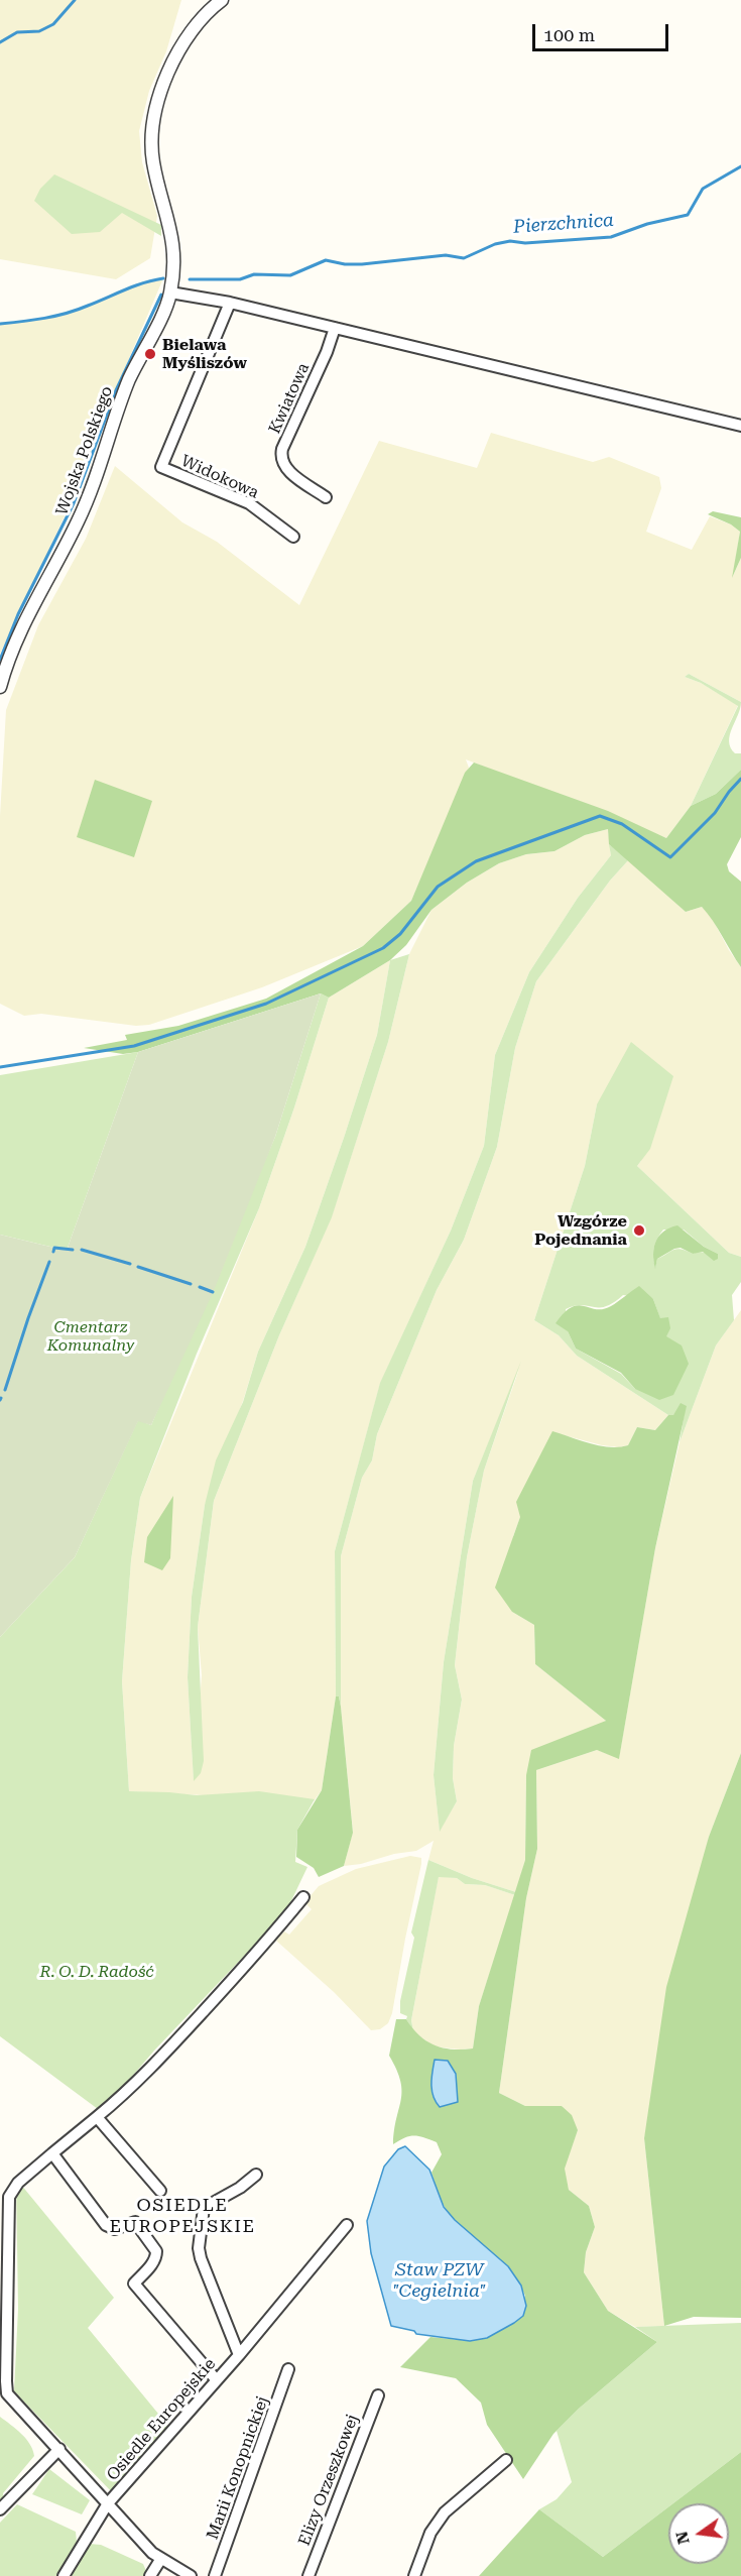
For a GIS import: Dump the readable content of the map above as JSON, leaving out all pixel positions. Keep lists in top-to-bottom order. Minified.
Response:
{"streets":{"street":["Kwiatowa","Wojska Polskiego","Widokowa","Osiedle Europejskie","Marii Konopnickiej","Elizy Orzeszkowej"]},"districts":["OSIEDLE EUROPEJSKIE"],"water":["Pierzchnica","Staw PZW \"Cegielnia\""],"parks":["Cmentarz Komunalny","R. O. D. Radość"],"places":["Bielawa Myśliszów","Wzgórze Pojednania"],"scale_bar":"100 m","north":"left"}
